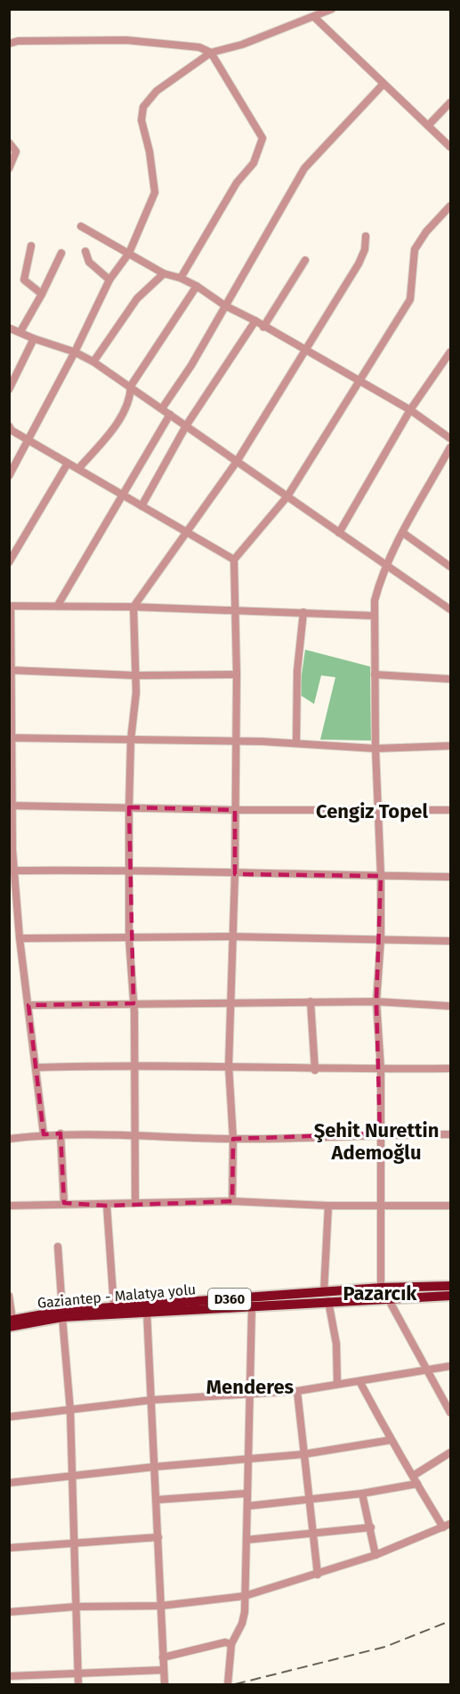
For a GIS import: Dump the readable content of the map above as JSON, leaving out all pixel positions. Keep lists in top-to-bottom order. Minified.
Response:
{"streets":{"highway":["Gaziantep - Malatya yolu","D360"]},"districts":["Cengiz Topel","Şehit Nurettin Ademoğlu","Pazarcık","Menderes"]}
